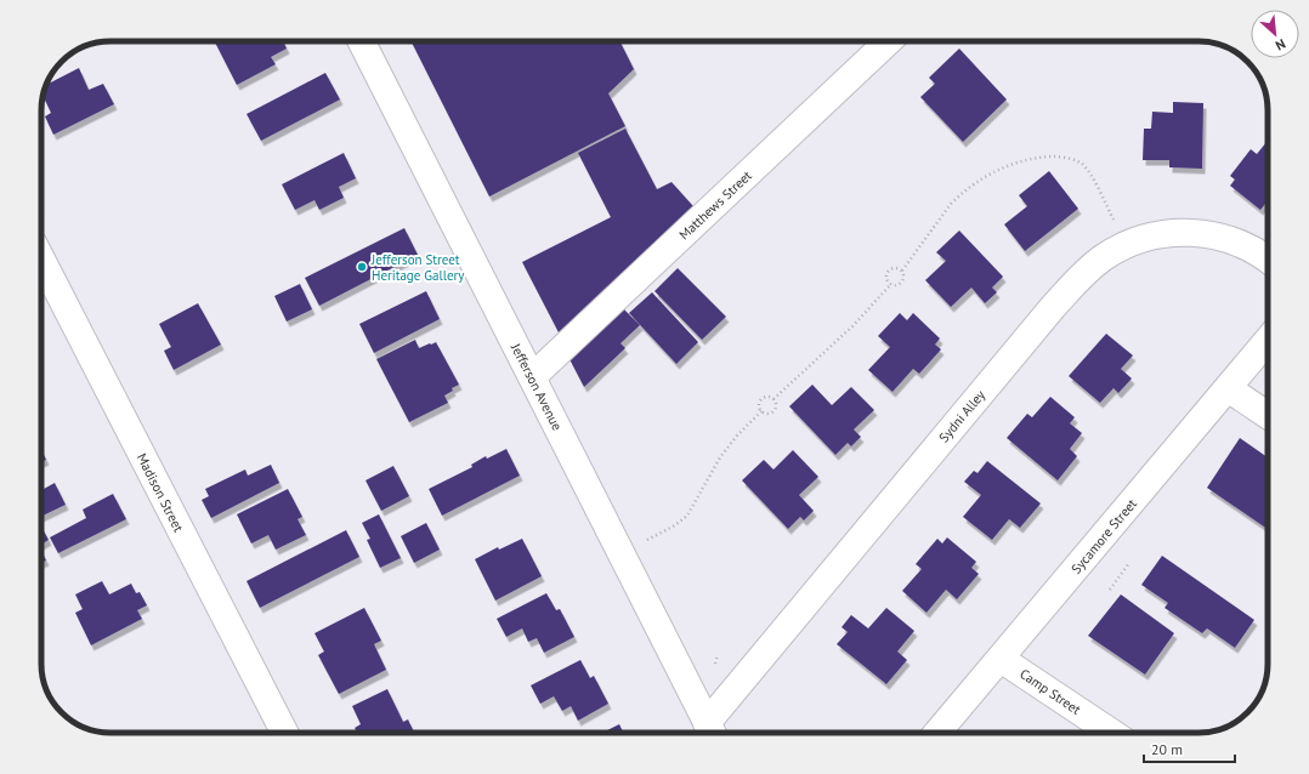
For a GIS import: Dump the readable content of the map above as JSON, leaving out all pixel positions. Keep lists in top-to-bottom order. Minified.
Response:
{"streets":{"street":["Matthews Street","Jefferson Avenue","Sydni Alley","Madison Street","Sycamore Street","Camp Street"]},"crossings":[["Matthews Street","Jefferson Avenue"],["Jefferson Avenue","Sydni Alley"],["Sycamore Street","Camp Street"]],"places":["Jefferson Street Heritage Gallery"],"scale_bar":"20 m","north":"bottom right"}
